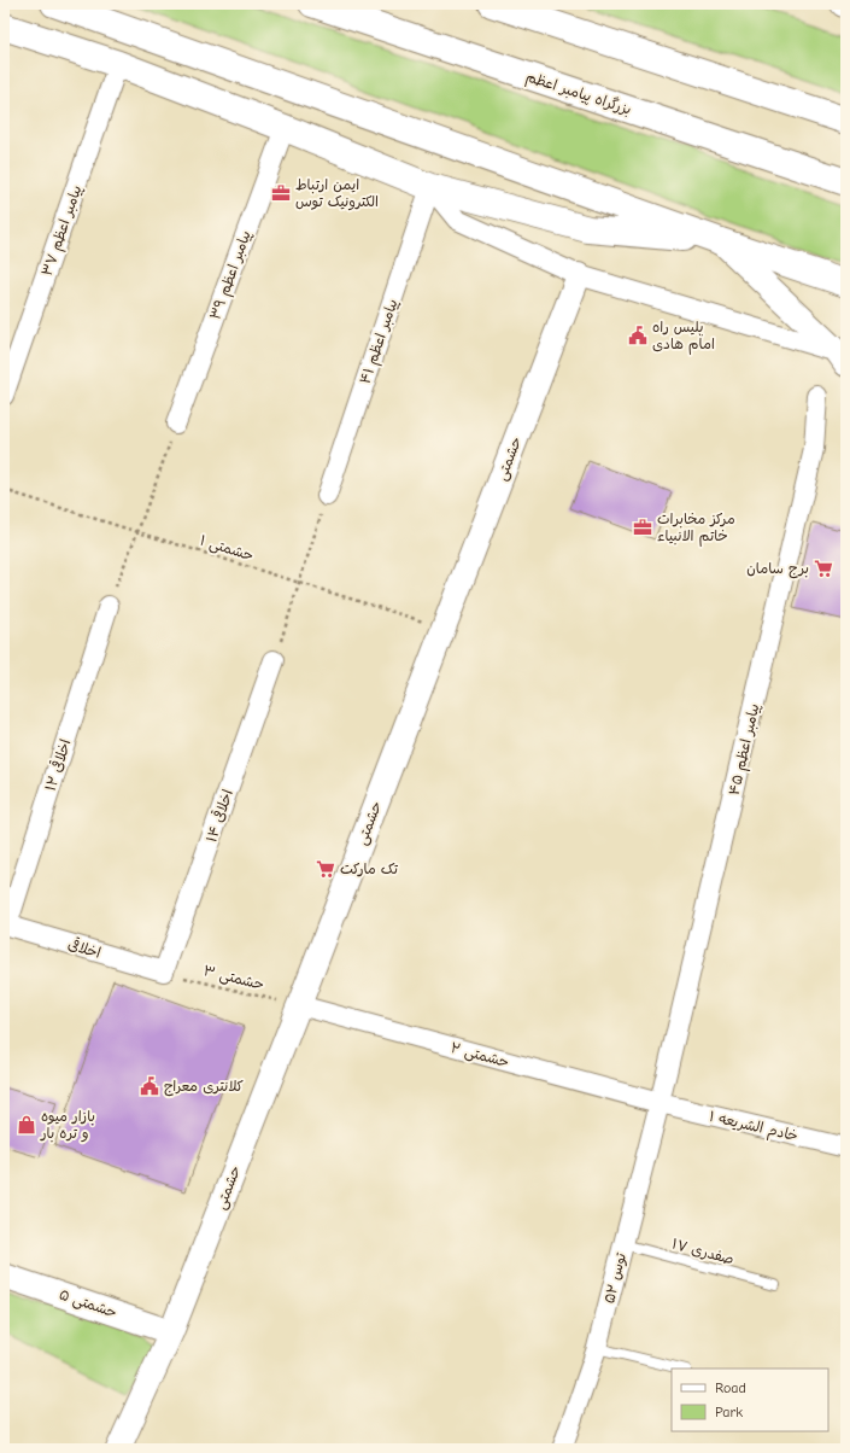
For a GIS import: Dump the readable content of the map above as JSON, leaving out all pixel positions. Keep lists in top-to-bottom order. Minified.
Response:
{"streets":{"highway":["بزرگراه پیامبر اعظم"],"street":["پیامبر اعظم ۳۷","پیامبر اعظم ۳۹","پیامبر اعظم ۴۱","حشمتی","پیامبر اعظم ۴۵","اخلاقی ۱۲","اخلاقی ۱۴","اخلاقی","حشمتی ۲","خادم الشریعه ۱","توس ۵۲","حشمتی ۵"],"lane":["صفدری ۱۷"],"path":["حشمتی ۱","حشمتی ۳"]},"crossings":[["حشمتی","حشمتی ۱"],["حشمتی","حشمتی ۳"],["حشمتی","حشمتی ۲"],["حشمتی","حشمتی ۵"],["پیامبر اعظم ۴۵","حشمتی ۲"],["پیامبر اعظم ۴۵","خادم الشریعه ۱"],["پیامبر اعظم ۴۵","توس ۵۲"],["اخلاقی ۱۲","اخلاقی"],["اخلاقی ۱۴","اخلاقی"],["اخلاقی ۱۴","حشمتی ۳"],["اخلاقی","حشمتی ۳"],["حشمتی ۳","حشمتی ۲"],["حشمتی ۲","خادم الشریعه ۱"],["حشمتی ۲","توس ۵۲"],["خادم الشریعه ۱","توس ۵۲"],["صفدری ۱۷","توس ۵۲"]],"places":{"office":["ایمن ارتباط الکترونیک توس","مرکز مخابرات خاتم الانبیاء"],"public building":["پلیس راه امام هادی","کلانتری معراج"],"supermarket":["برج سامان","تک مارکت"],"shop":["بازار میوه و تره بار"]},"legend":["Road","Park"]}
